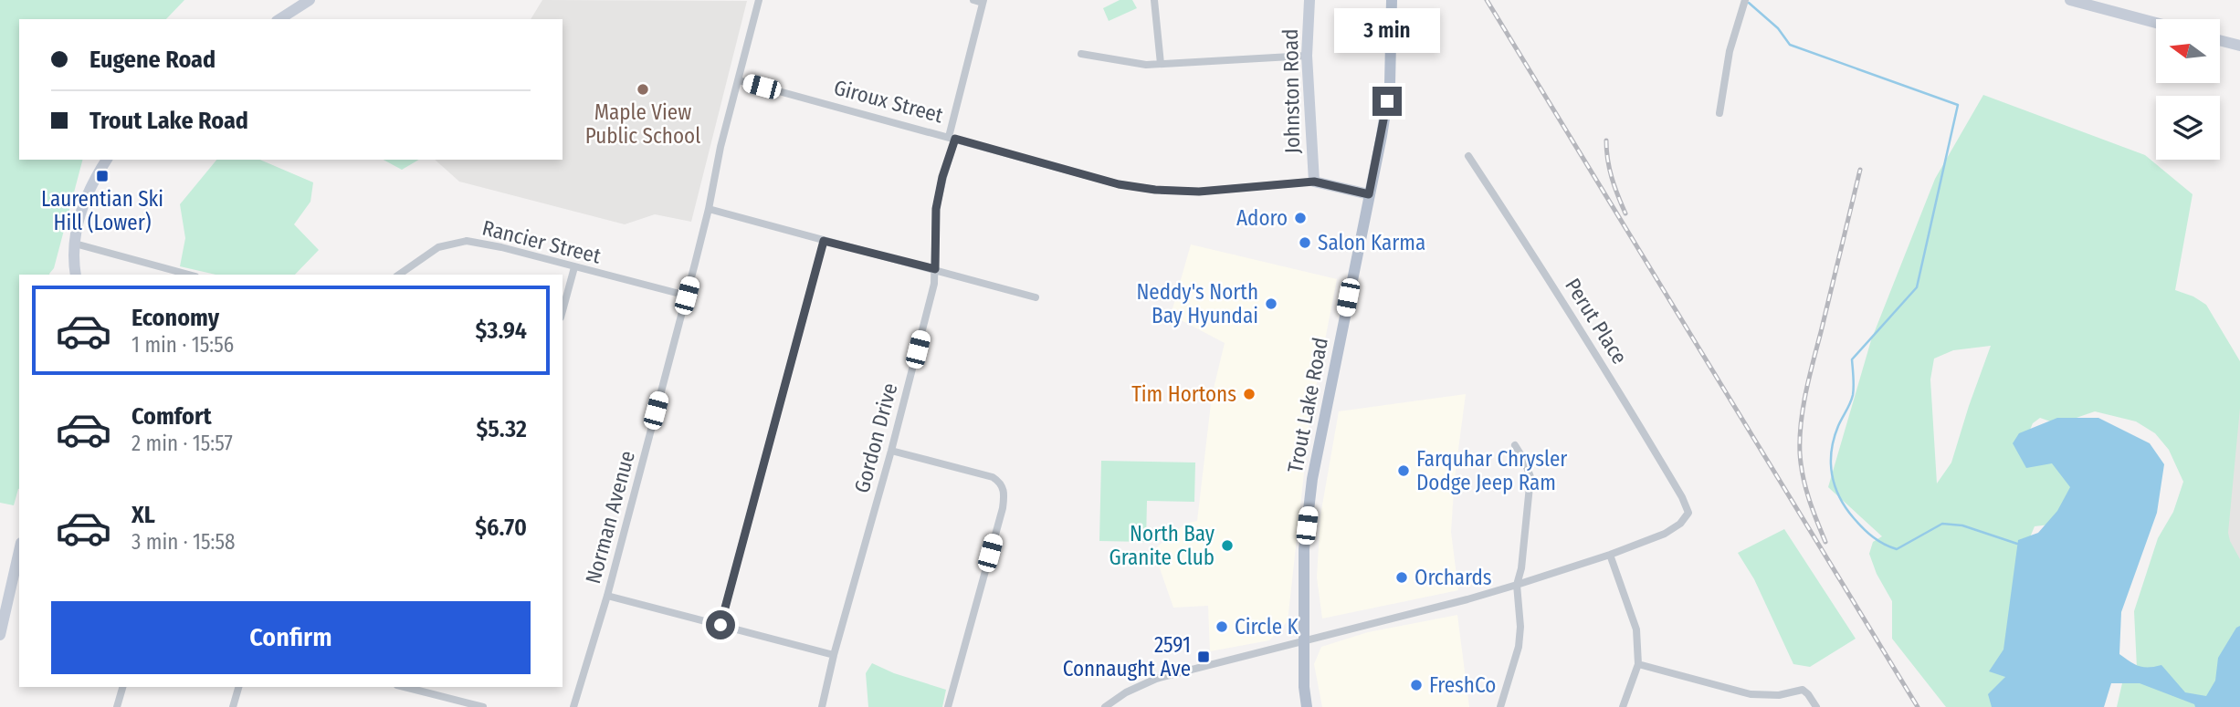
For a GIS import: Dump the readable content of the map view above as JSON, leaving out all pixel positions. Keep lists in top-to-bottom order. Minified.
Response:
{"streets":{"main road":["Trout Lake Road"],"street":["Johnston Road","Giroux Street","Rancier Street","Perut Place","Gordon Drive","Norman Avenue"]},"crossings":[["Johnston Road","Giroux Street"],["Giroux Street","Trout Lake Road"],["Giroux Street","Gordon Drive"],["Giroux Street","Norman Avenue"],["Rancier Street","Norman Avenue"]],"places":{"other":["Maple View Public School","Adoro","Salon Karma","Neddy's North Bay Hyundai","Tim Hortons","Farquhar Chrysler Dodge Jeep Ram","North Bay Granite Club","Orchards","Circle K","FreshCo"],"transit":["Laurentian Ski Hill (Lower)","2591 Connaught Ave"]},"north":"left","page":{"bubble":"3 min","banner":["Eugene Road","Trout Lake Road"],"list":[{"name":"Economy","note":"1 min · 15:56","value":"$3.94"},{"name":"Comfort","note":"2 min · 15:57","value":"$5.32"},{"name":"XL","note":"3 min · 15:58","value":"$6.70"}],"buttons":"Confirm"}}
